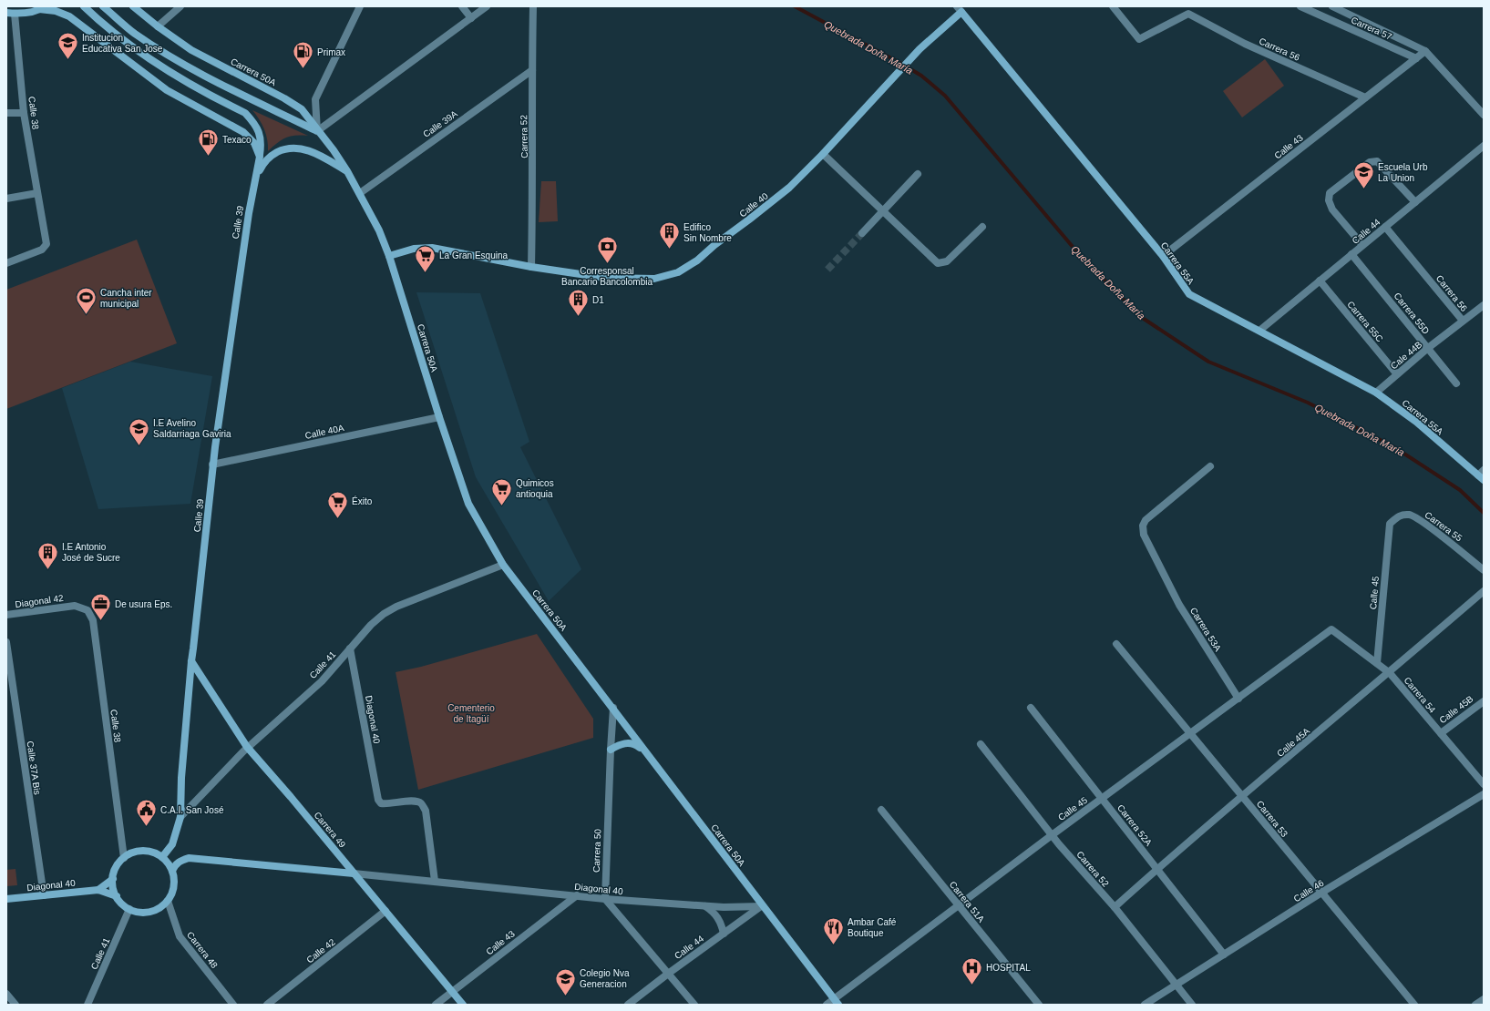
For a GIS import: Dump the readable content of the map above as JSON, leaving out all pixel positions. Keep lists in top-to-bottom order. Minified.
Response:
{"streets":{"main road":["Carrera 50A","Calle 40","Calle 39","Carrera 55A","Diagonal 40","Carrera 49"],"street":["Carrera 57","Carrera 56","Calle 38","Calle 39A","Carrera 52","Calle 43","Calle 44","Carrera 55D","Carrera 55C","Cale 44B","Calle 40A","Carrera 55","Calle 45","Diagonal 42","Carrera 53A","Calle 41","Carrera 54","Calle 45B","Calle 45A","Calle 37A Bis","Carrera 53","Carrera 52A","Carrera 50","Calle 46","Carrera 51A","Carrera 48","Calle 42"]},"crossings":[["Carrera 57","Calle 43"],["Carrera 56","Calle 43"],["Carrera 56","Calle 44"],["Carrera 56","Cale 44B"],["Carrera 50A","Calle 39A"],["Carrera 50A","Calle 40"],["Carrera 50A","Calle 39"],["Carrera 50A","Calle 44"],["Carrera 50A","Calle 40A"],["Carrera 50A","Calle 45"],["Carrera 50A","Calle 41"],["Carrera 50A","Diagonal 40"],["Carrera 50A","Carrera 50"],["Calle 38","Calle 39"],["Calle 38","Diagonal 42"],["Calle 38","Calle 41"],["Calle 38","Diagonal 40"],["Calle 38","Carrera 48"],["Calle 39A","Carrera 52"],["Carrera 52","Calle 40"],["Carrera 52","Calle 45"],["Carrera 52","Calle 45A"],["Carrera 52","Calle 46"],["Calle 43","Carrera 55A"],["Calle 43","Diagonal 40"],["Calle 43","Carrera 49"],["Calle 40","Carrera 55A"],["Calle 39","Calle 40A"],["Calle 39","Calle 41"],["Calle 39","Diagonal 40"],["Calle 39","Carrera 49"],["Calle 39","Carrera 48"],["Calle 44","Carrera 55A"],["Calle 44","Carrera 55D"],["Calle 44","Carrera 55C"],["Calle 44","Diagonal 40"],["Carrera 55A","Cale 44B"],["Carrera 55D","Cale 44B"],["Carrera 55C","Cale 44B"],["Carrera 55","Calle 45"],["Calle 45","Carrera 53A"],["Calle 45","Carrera 54"],["Calle 45","Carrera 53"],["Calle 45","Carrera 52A"],["Calle 45","Carrera 51A"],["Calle 41","Diagonal 40"],["Calle 41","Carrera 49"],["Calle 41","Carrera 48"],["Carrera 54","Calle 45B"],["Carrera 54","Calle 45A"],["Diagonal 40","Calle 37A Bis"],["Diagonal 40","Carrera 49"],["Diagonal 40","Carrera 50"],["Diagonal 40","Carrera 48"],["Calle 45A","Carrera 53"],["Calle 45A","Carrera 52A"],["Carrera 53","Calle 46"],["Carrera 52A","Calle 46"],["Carrera 49","Calle 42"]],"water":["Quebrada Doña María"],"parks":["Cementerio de Itagüí"],"places":{"school or university":["Institucion Educativa San Jose","Escuela Urb La Union","I.E Avelino Saldarriaga Gaviria","Colegio Nva Generacion"],"fuel station":["Primax","Texaco"],"building":["Edifico Sin Nombre","D1","I.E Antonio José de Sucre"],"bank":["Corresponsal Bancario Bancolombia"],"supermarket":["La Gran Esquina","Quimicos antioquia","Éxito"],"sports":["Cancha inter municipal"],"office":["De usura Eps."],"public building":["C.A.I. San José"],"restaurant":["Ambar Café Boutique"],"hospital":["HOSPITAL"]}}
